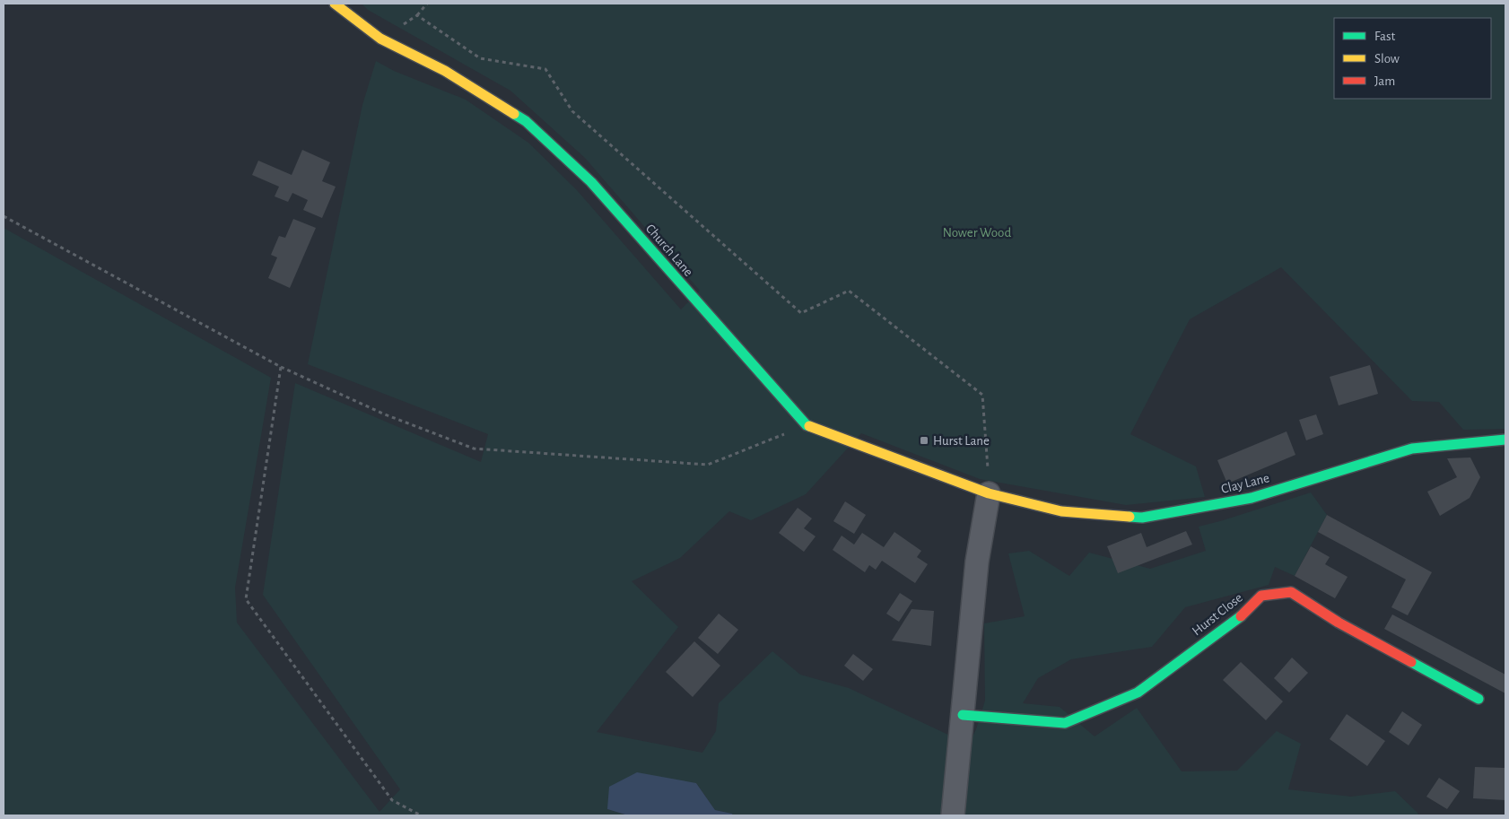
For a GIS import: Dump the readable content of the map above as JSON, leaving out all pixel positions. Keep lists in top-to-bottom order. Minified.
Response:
{"streets":{"street":["Church Lane","Clay Lane","Hurst Close"]},"crossings":[["Church Lane","Clay Lane"]],"parks":["Nower Wood"],"places":{"transit":["Hurst Lane"]},"legend":["Fast","Slow","Jam"]}
